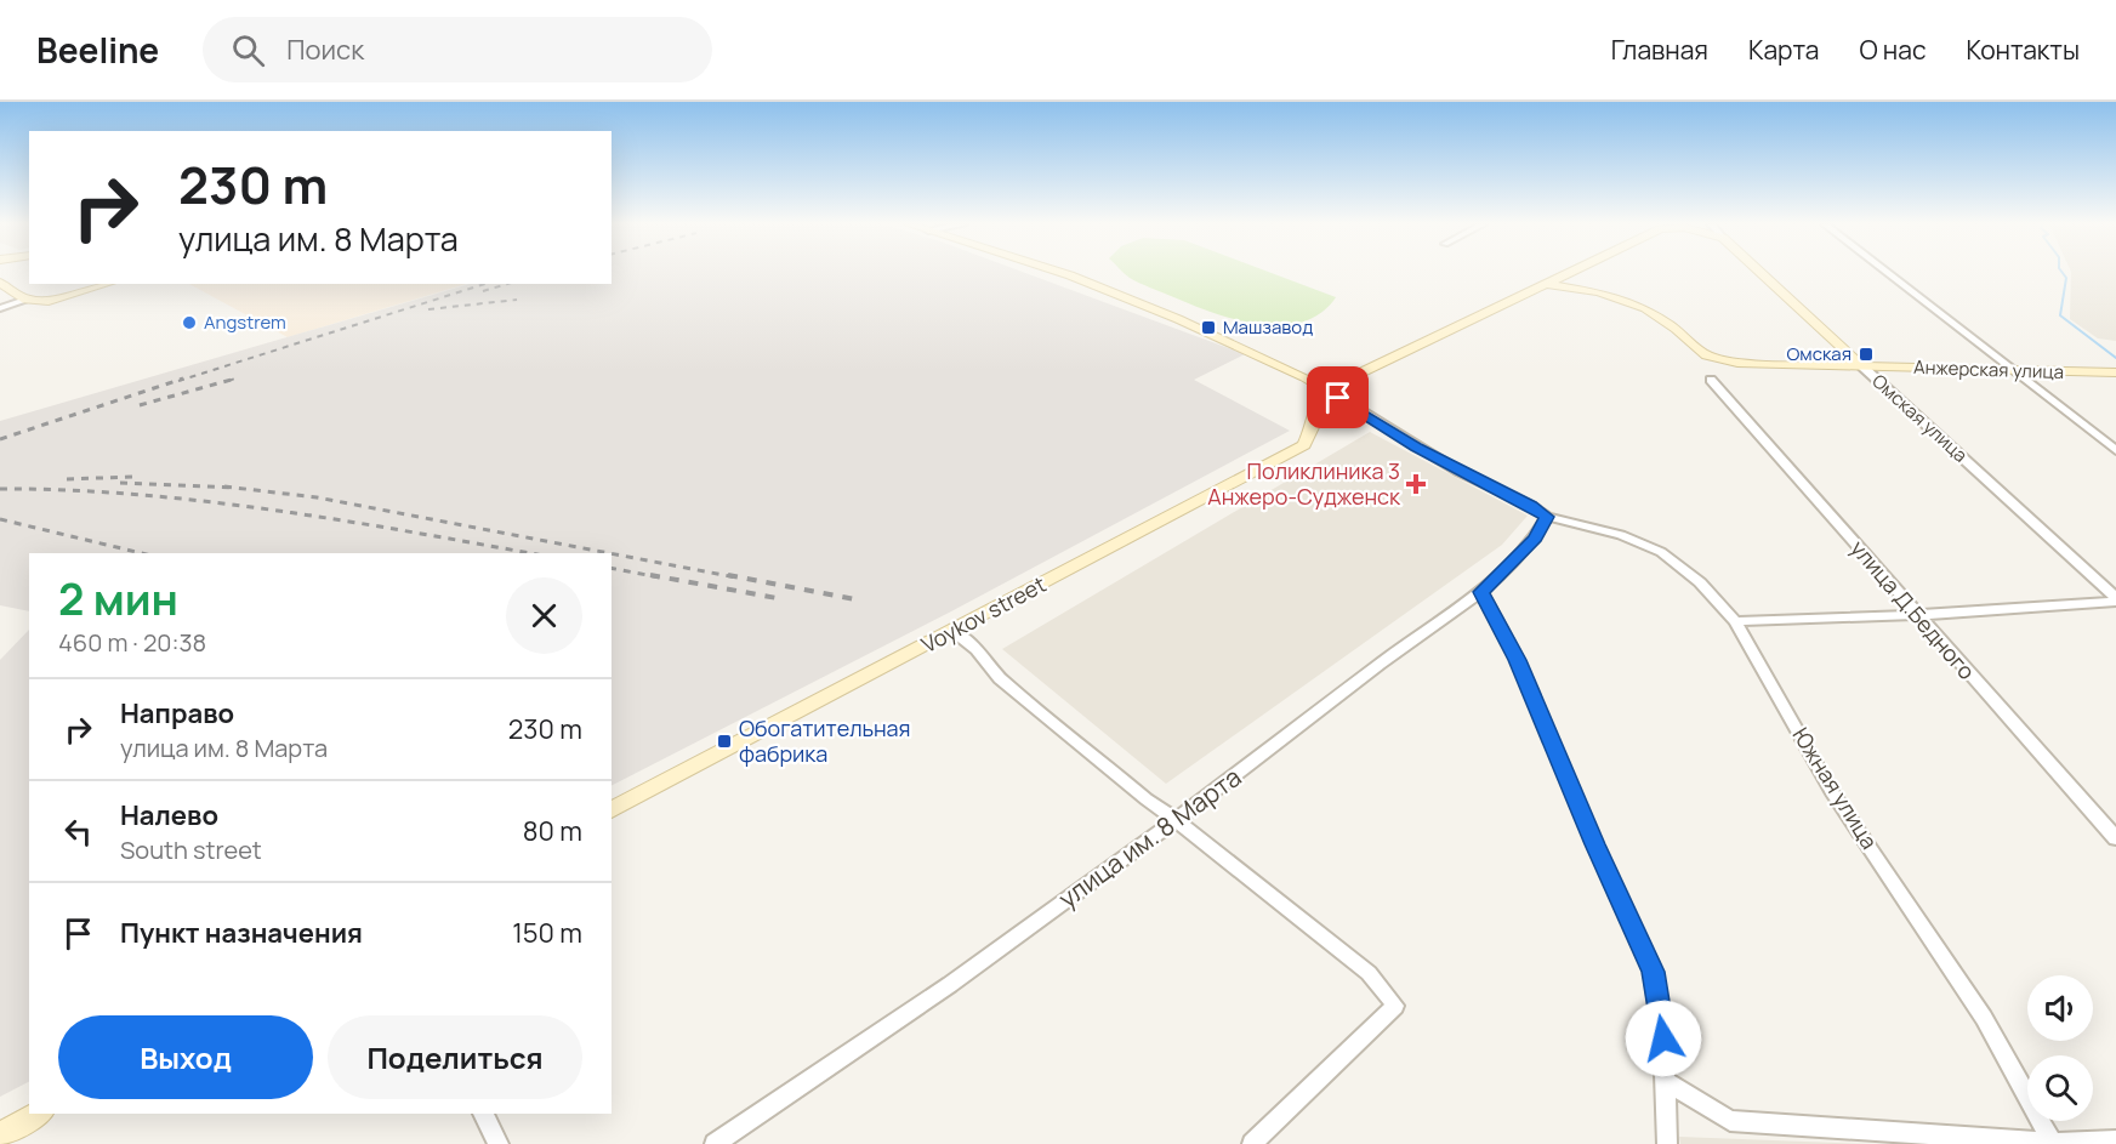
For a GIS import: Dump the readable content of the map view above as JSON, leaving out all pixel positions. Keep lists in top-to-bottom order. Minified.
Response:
{"streets":{"street":["Анжерская улица","Омская улица","улица Д.Бедного","Voykov street","Южная улица","улица им. 8 Марта"]},"crossings":[["Анжерская улица","Омская улица"],["Южная улица","улица им. 8 Марта"]],"places":{"other":["Angstrem"],"transit":["Машзавод","Омская","Обогатительная фабрика"],"health":["Поликлиника 3 Анжеро-Судженск"]},"page":{"header":"Beeline","search":"Поиск","nav":["Главная","Карта","О нас","Контакты"],"turn":["230 m","улица им. 8 Марта"],"heading":["2 мин","460 m · 20:38"],"list":[{"name":"Направо","note":"улица им. 8 Марта","value":"230 m"},{"name":"Налево","note":"South street","value":"80 m"},{"name":"Пункт назначения","value":"150 m"}],"buttons":["Выход","Поделиться"]}}
